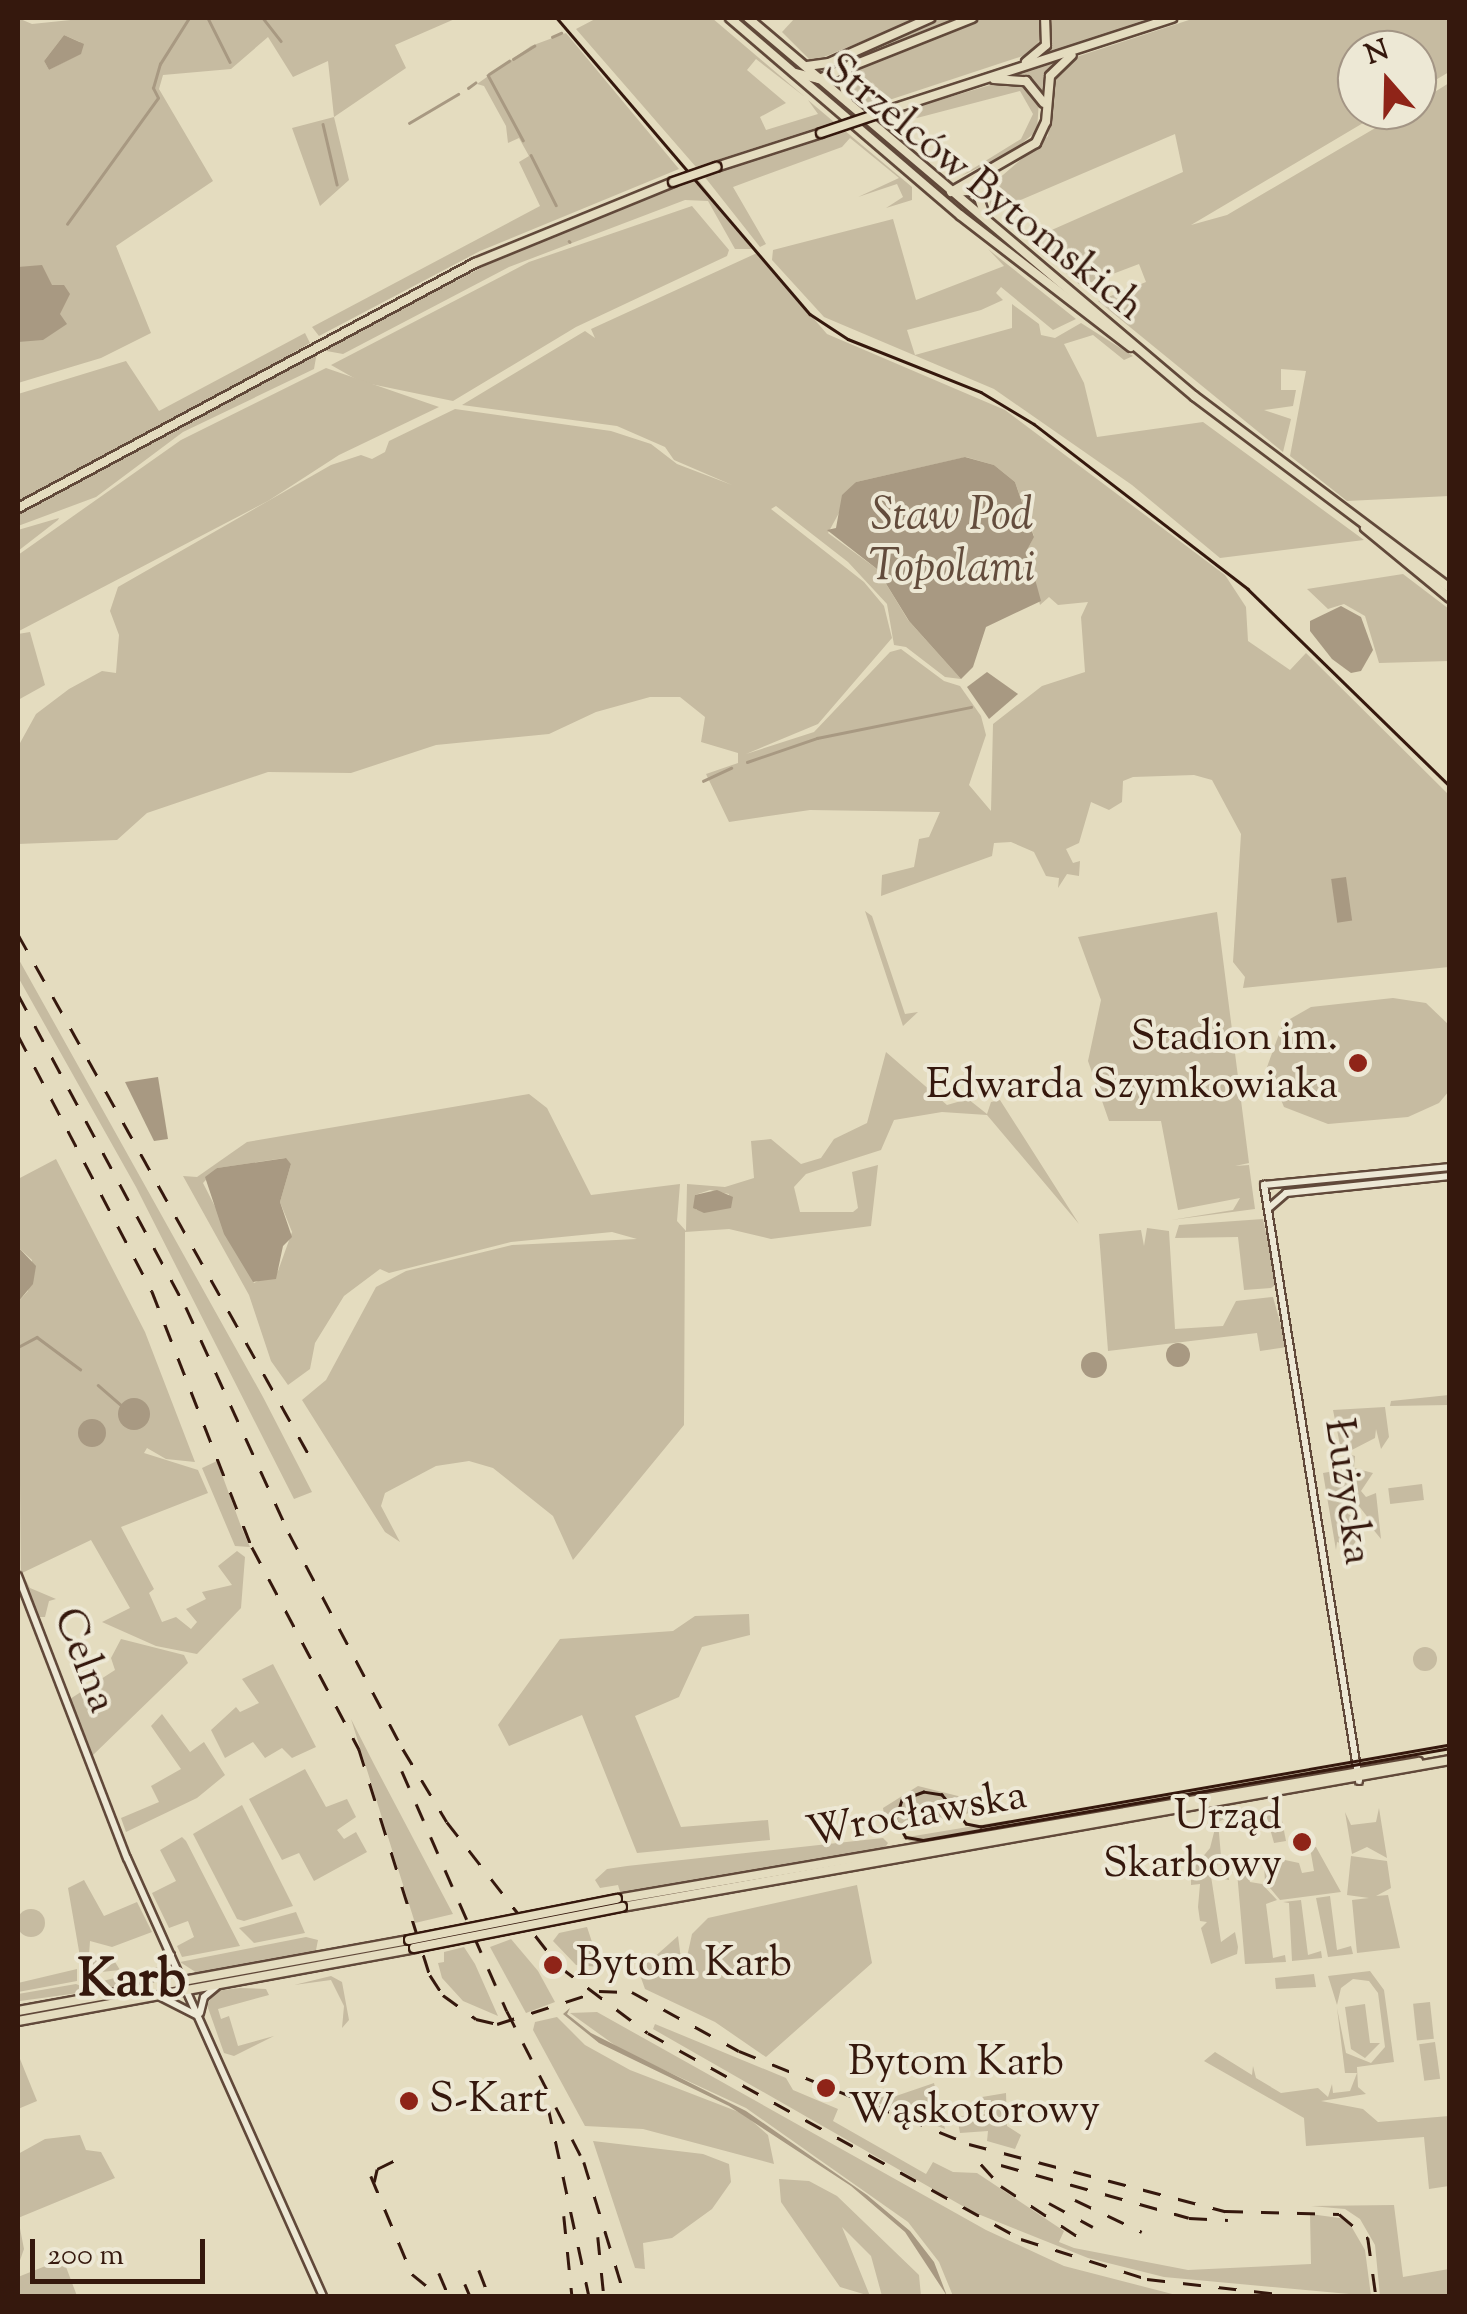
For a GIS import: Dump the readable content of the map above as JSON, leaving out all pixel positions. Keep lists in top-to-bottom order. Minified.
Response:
{"streets":{"main road":["Strzelców Bytomskich","Wrocławska"],"street":["Łużycka","Celna"]},"crossings":[["Łużycka","Wrocławska"]],"districts":["Karb"],"water":["Staw Pod Topolami"],"places":["Stadion im. Edwarda Szymkowiaka","Urząd Skarbowy","Bytom Karb","Bytom Karb Wąskotorowy","S-Kart"],"scale_bar":"200 m","north":"top"}
